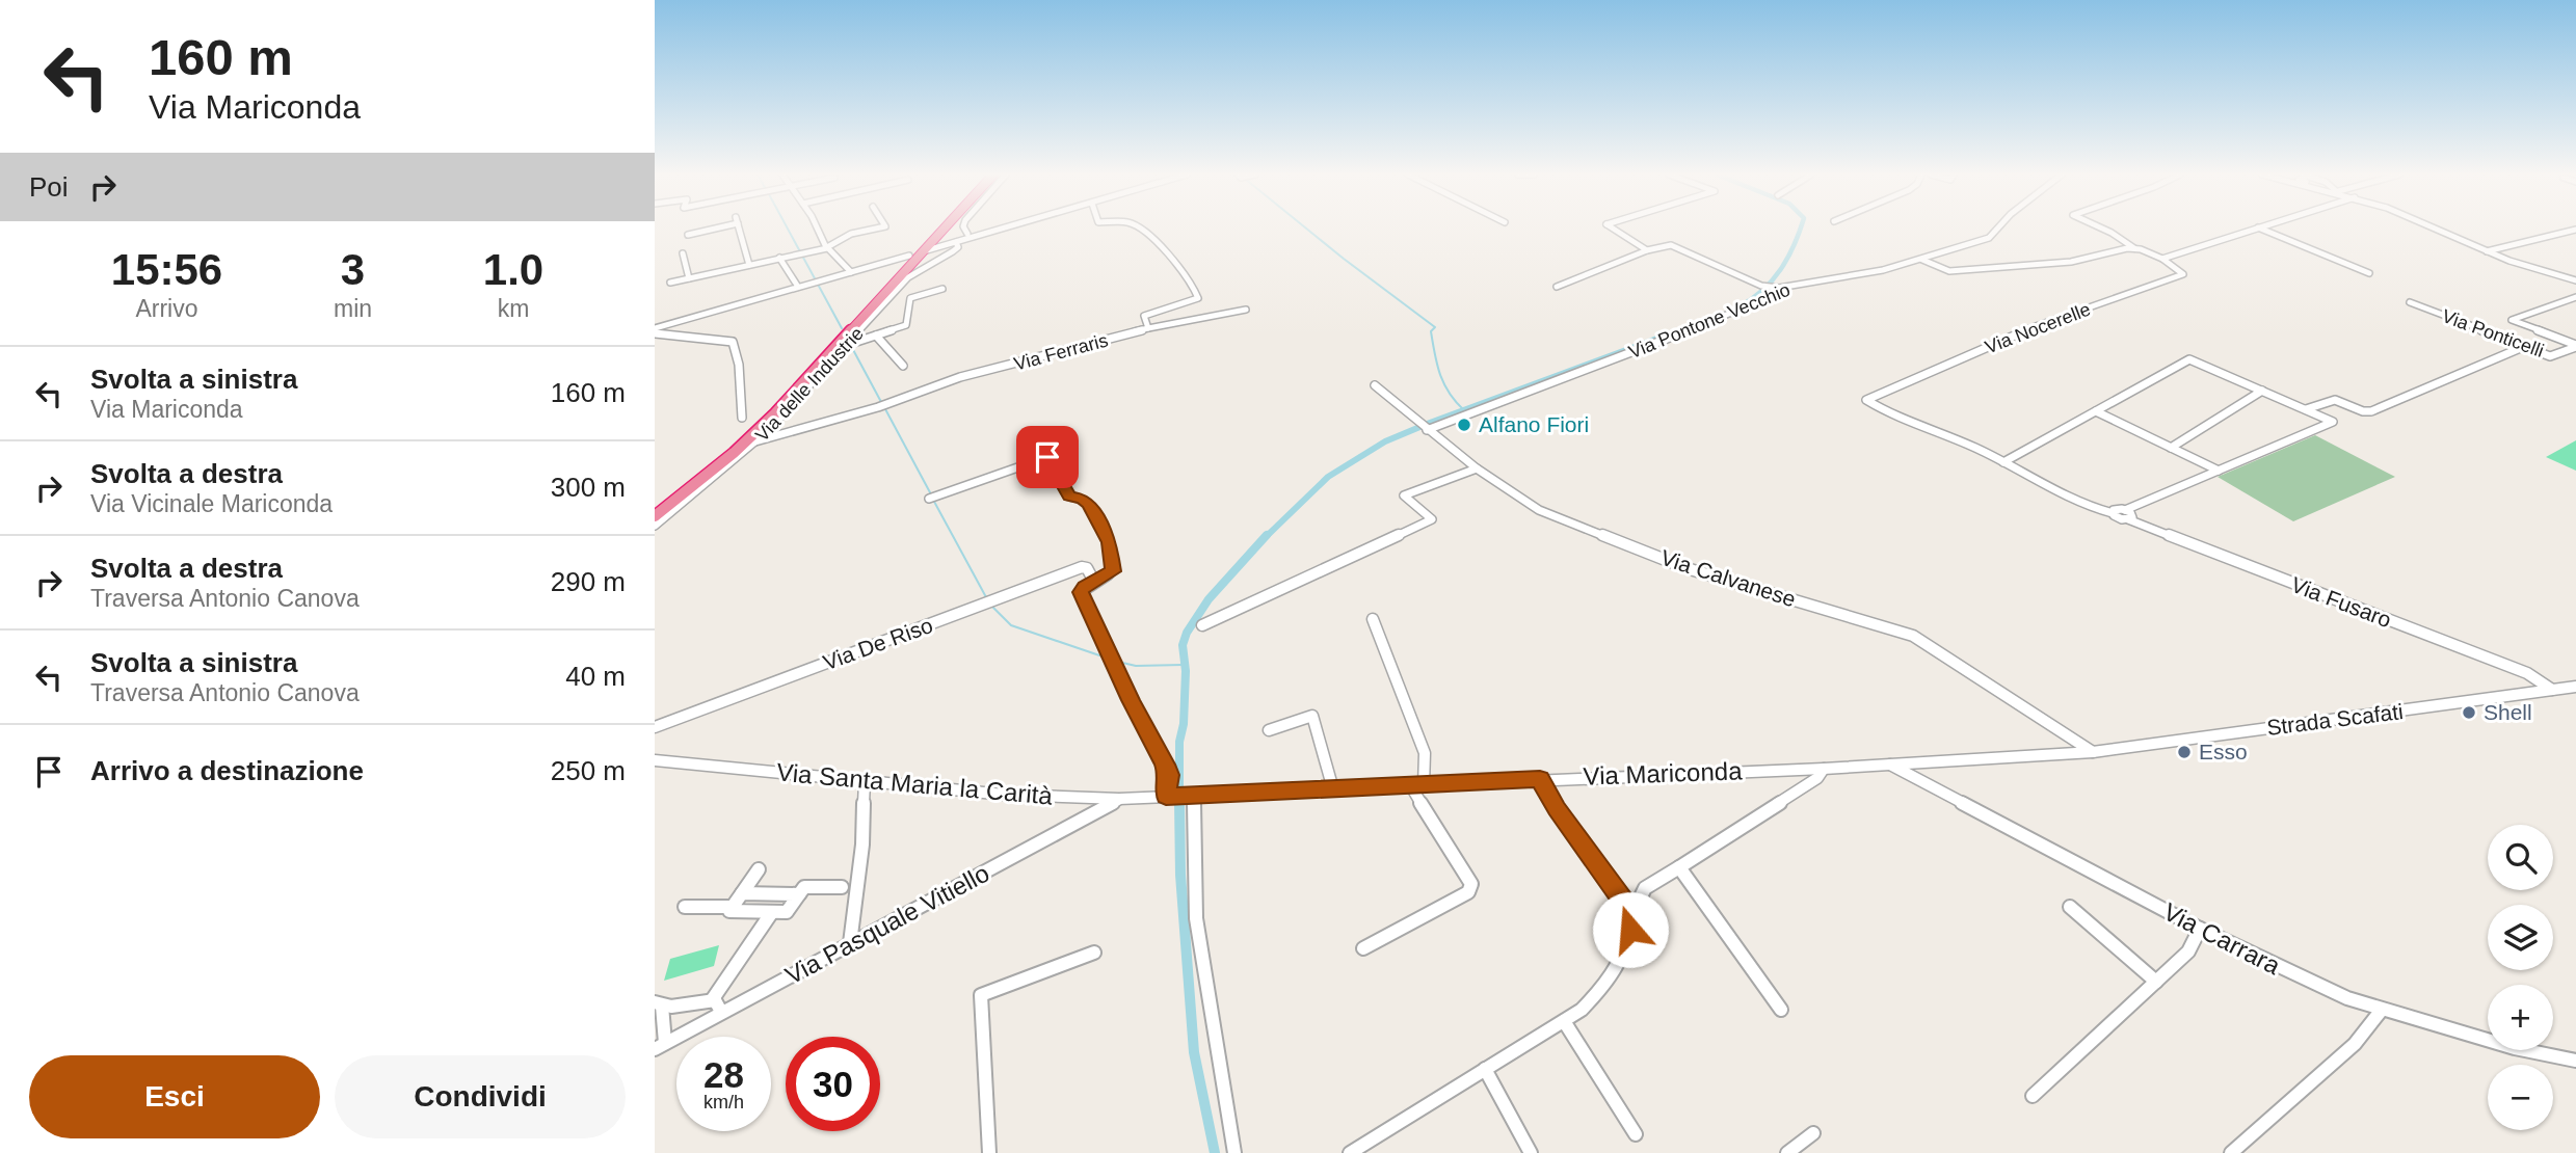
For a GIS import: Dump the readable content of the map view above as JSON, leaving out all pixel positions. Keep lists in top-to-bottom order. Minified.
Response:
{"streets":{"street":["Via Pontone Vecchio","Via Nocerelle","Via Ponticelli","Via Ferraris","Via delle Industrie","Via Calvanese","Via Fusaro","Via De Riso","Strada Scafati","Via Mariconda","Via Santa Maria la Carità","Via Pasquale Vitiello","Via Carrara"]},"crossings":[["Via Pontone Vecchio","Via Calvanese"],["Via Ferraris","Via delle Industrie"],["Via Calvanese","Strada Scafati"],["Via Calvanese","Via Mariconda"],["Via Fusaro","Strada Scafati"],["Strada Scafati","Via Mariconda"],["Via Mariconda","Via Santa Maria la Carità"],["Via Mariconda","Via Carrara"],["Via Santa Maria la Carità","Via Pasquale Vitiello"]],"places":["Alfano Fiori","Shell","Esso"],"page":{"turn":["160 m","Via Mariconda"],"then":"Poi","eta":["15:56","Arrivo","3","min","1.0","km"],"list":[{"name":"Svolta a sinistra","note":"Via Mariconda","value":"160 m"},{"name":"Svolta a destra","note":"Via Vicinale Mariconda","value":"300 m"},{"name":"Svolta a destra","note":"Traversa Antonio Canova","value":"290 m"},{"name":"Svolta a sinistra","note":"Traversa Antonio Canova","value":"40 m"},{"name":"Arrivo a destinazione","value":"250 m"}],"map_buttons":["+","−"],"speed":"28 km/h","limit":"30","buttons":["Esci","Condividi"]}}
